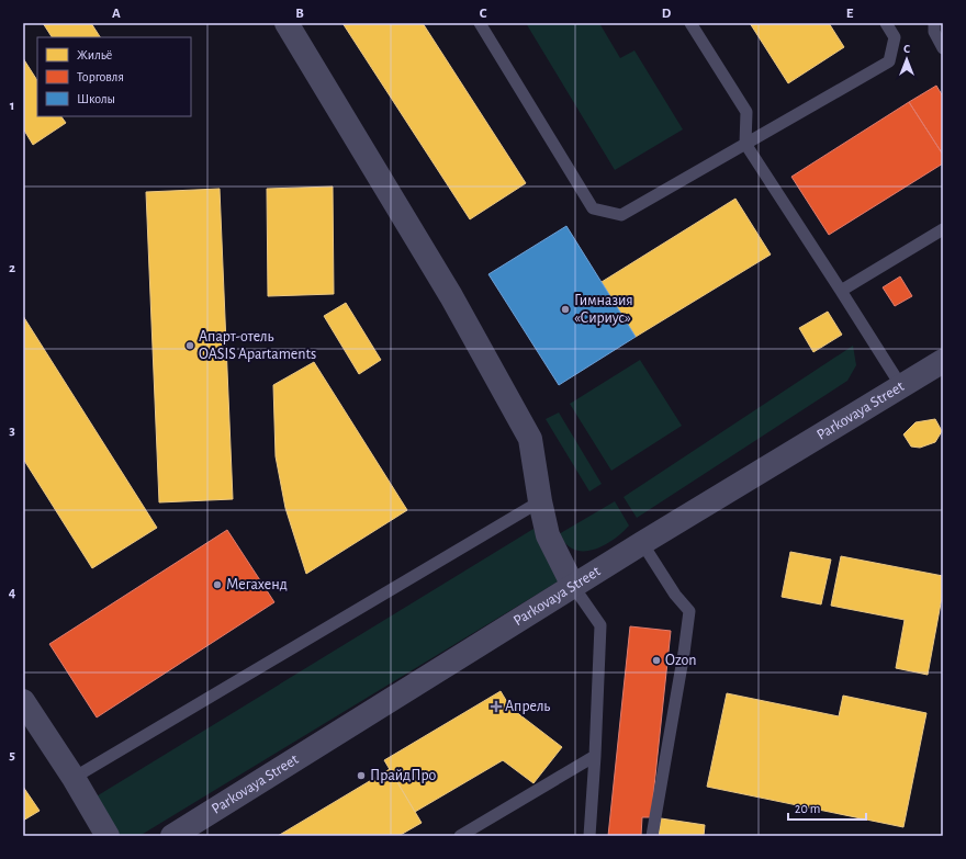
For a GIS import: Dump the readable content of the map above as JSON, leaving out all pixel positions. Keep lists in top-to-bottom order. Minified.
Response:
{"streets":{"street":["Parkovaya Street"]},"places":{"other":["Гимназия «Сириус»","Апарт-отель OASIS Apartaments","Мегахенд","Ozon","ПрайдПро"],"health":["Апрель"]},"legend":["Жильё","Торговля","Школы"],"scale_bar":"20 m","north":"top","grid":{"columns":["A","B","C","D","E"],"rows":["1","2","3","4","5"]}}
